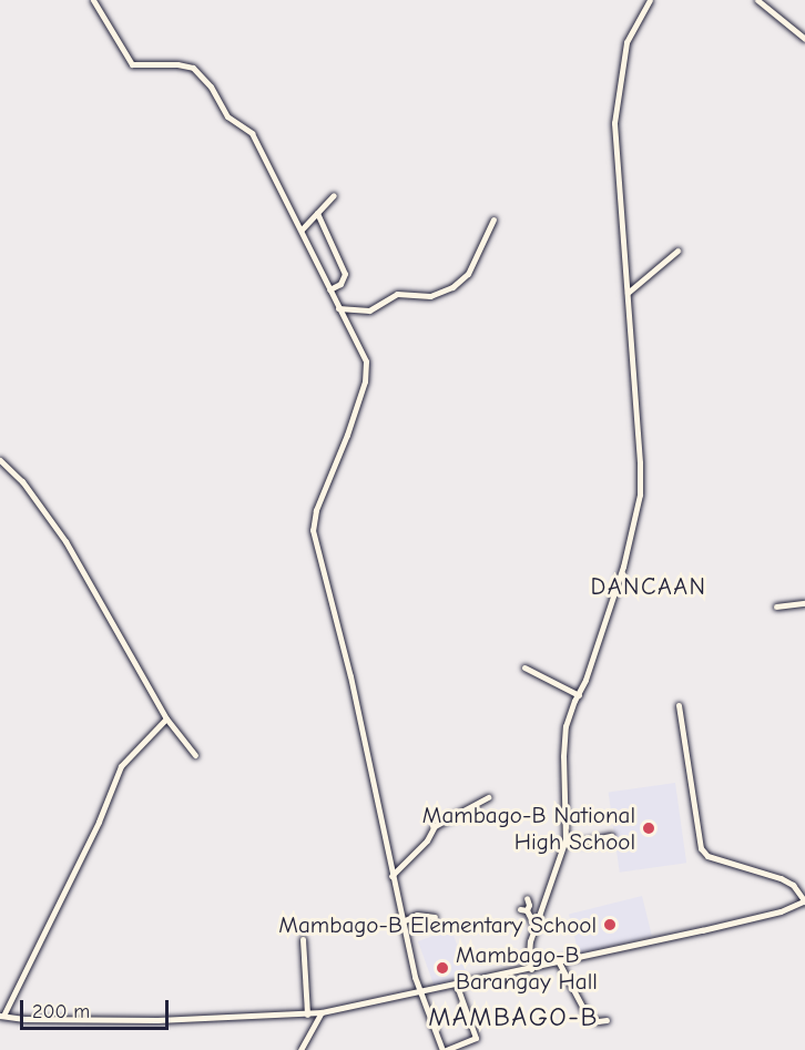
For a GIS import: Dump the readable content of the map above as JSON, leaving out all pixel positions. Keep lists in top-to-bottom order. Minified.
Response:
{"districts":["DANCAAN","MAMBAGO-B"],"places":["Mambago-B National High School","Mambago-B Elementary School","Mambago-B Barangay Hall"],"scale_bar":"200 m"}
